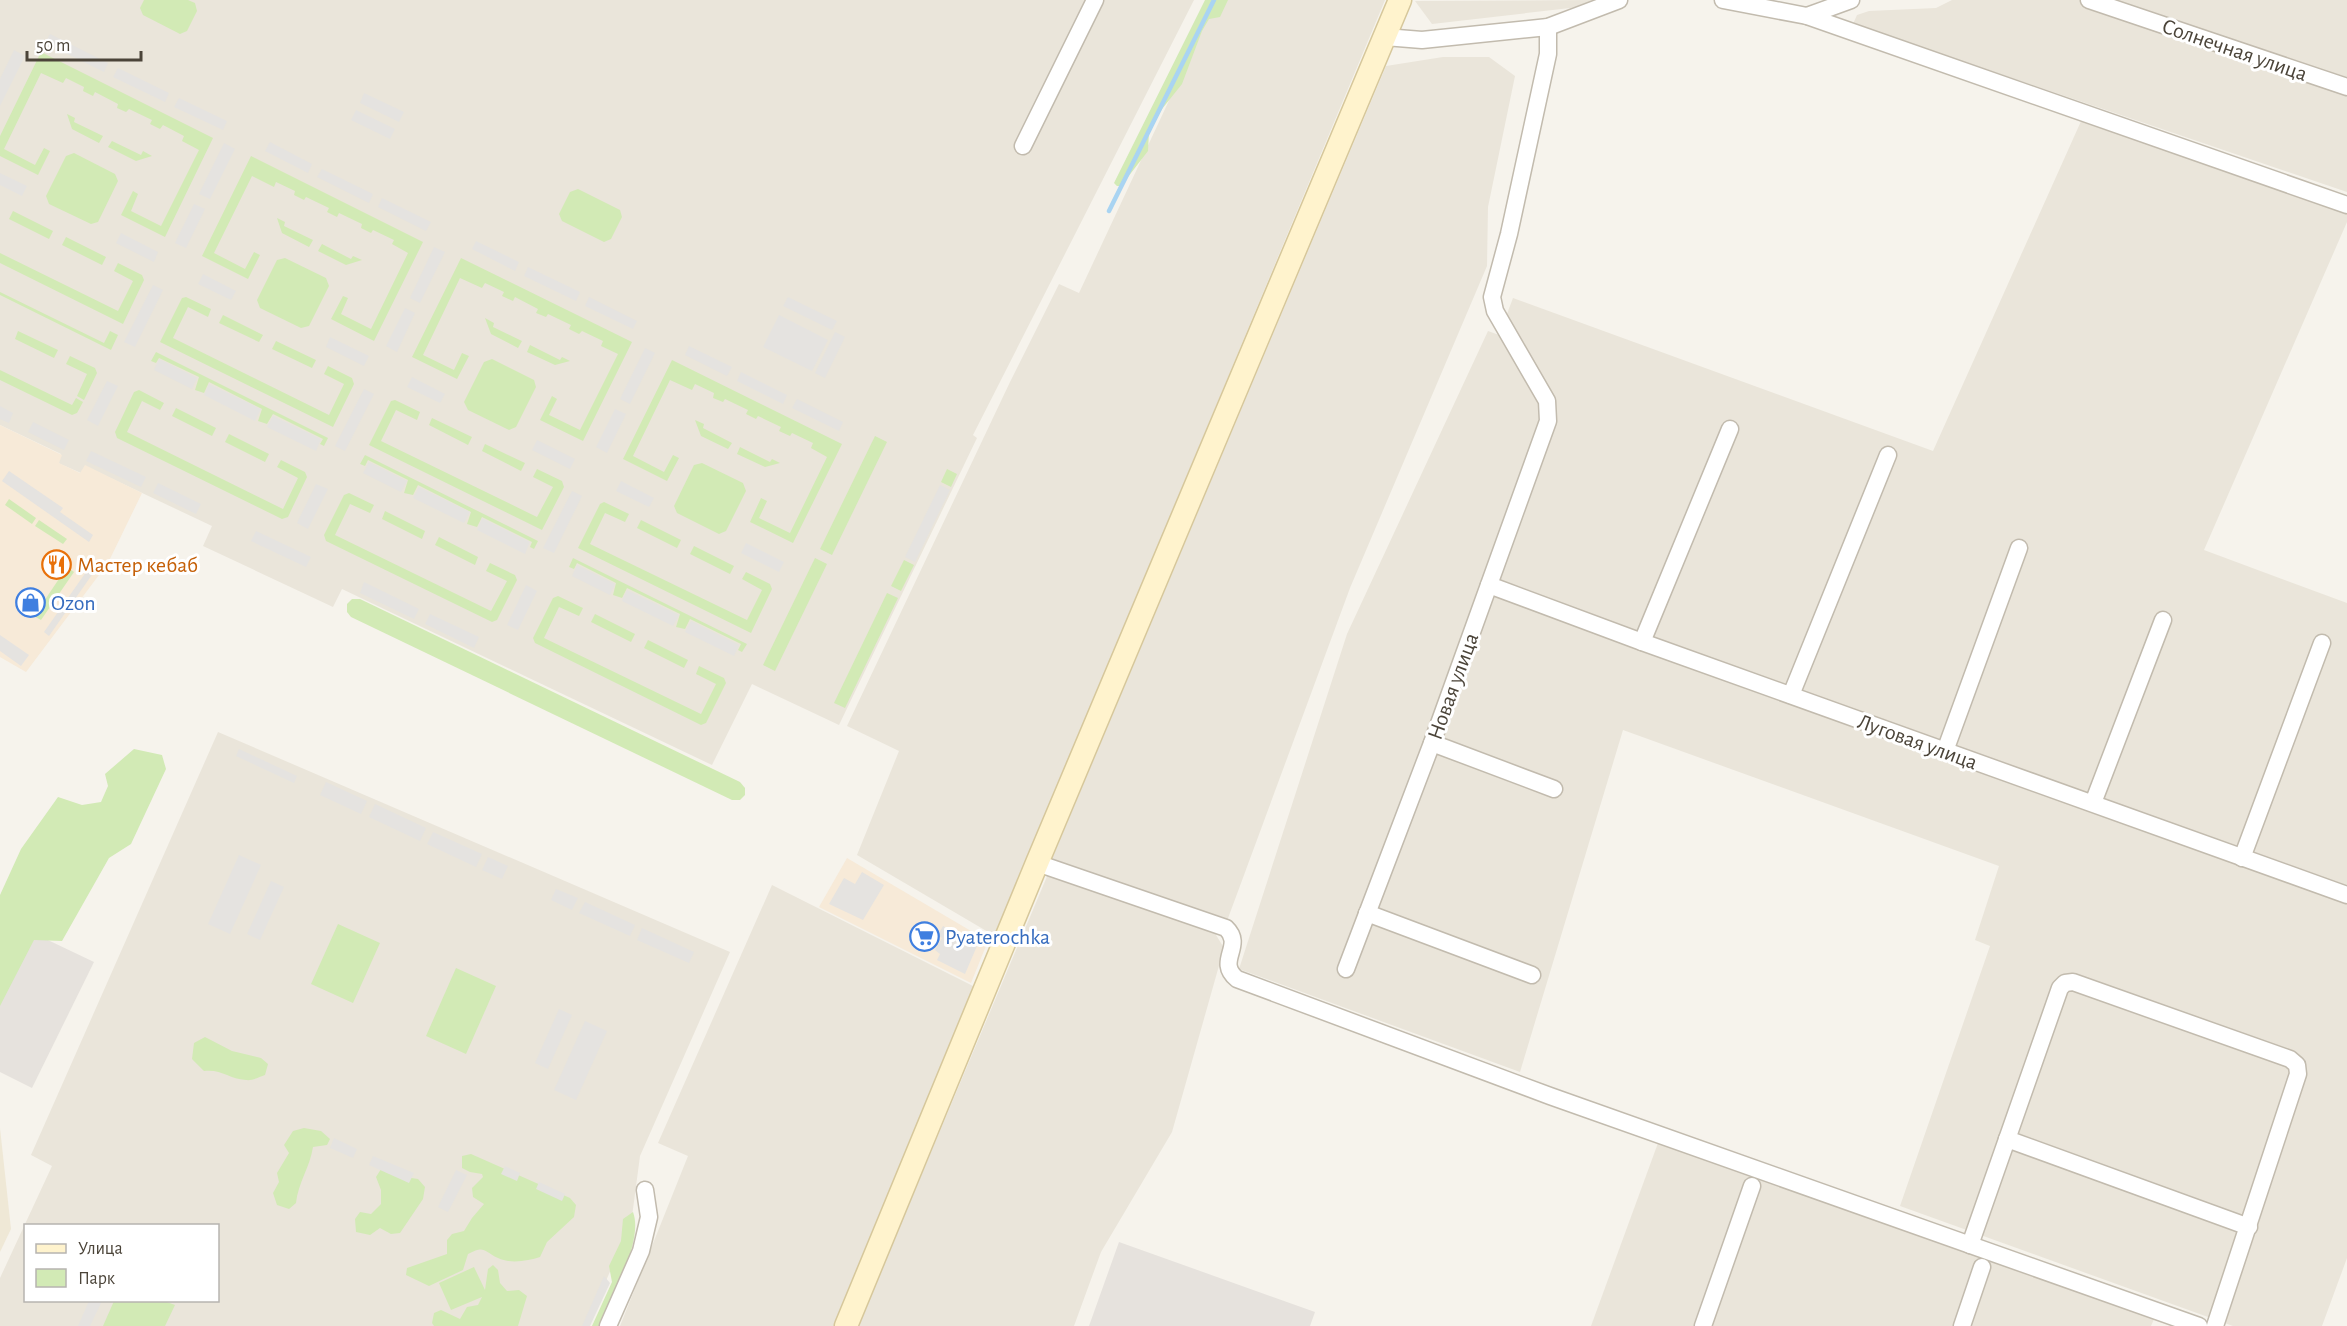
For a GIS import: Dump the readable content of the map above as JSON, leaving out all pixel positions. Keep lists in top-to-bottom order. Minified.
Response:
{"streets":{"street":["Солнечная улица","Новая улица","Луговая улица"]},"crossings":[["Новая улица","Луговая улица"]],"places":{"restaurant":["Мастер кебаб"],"shop":["Ozon"],"supermarket":["Pyaterochka"]},"legend":["Улица","Парк"],"scale_bar":"50 m"}
